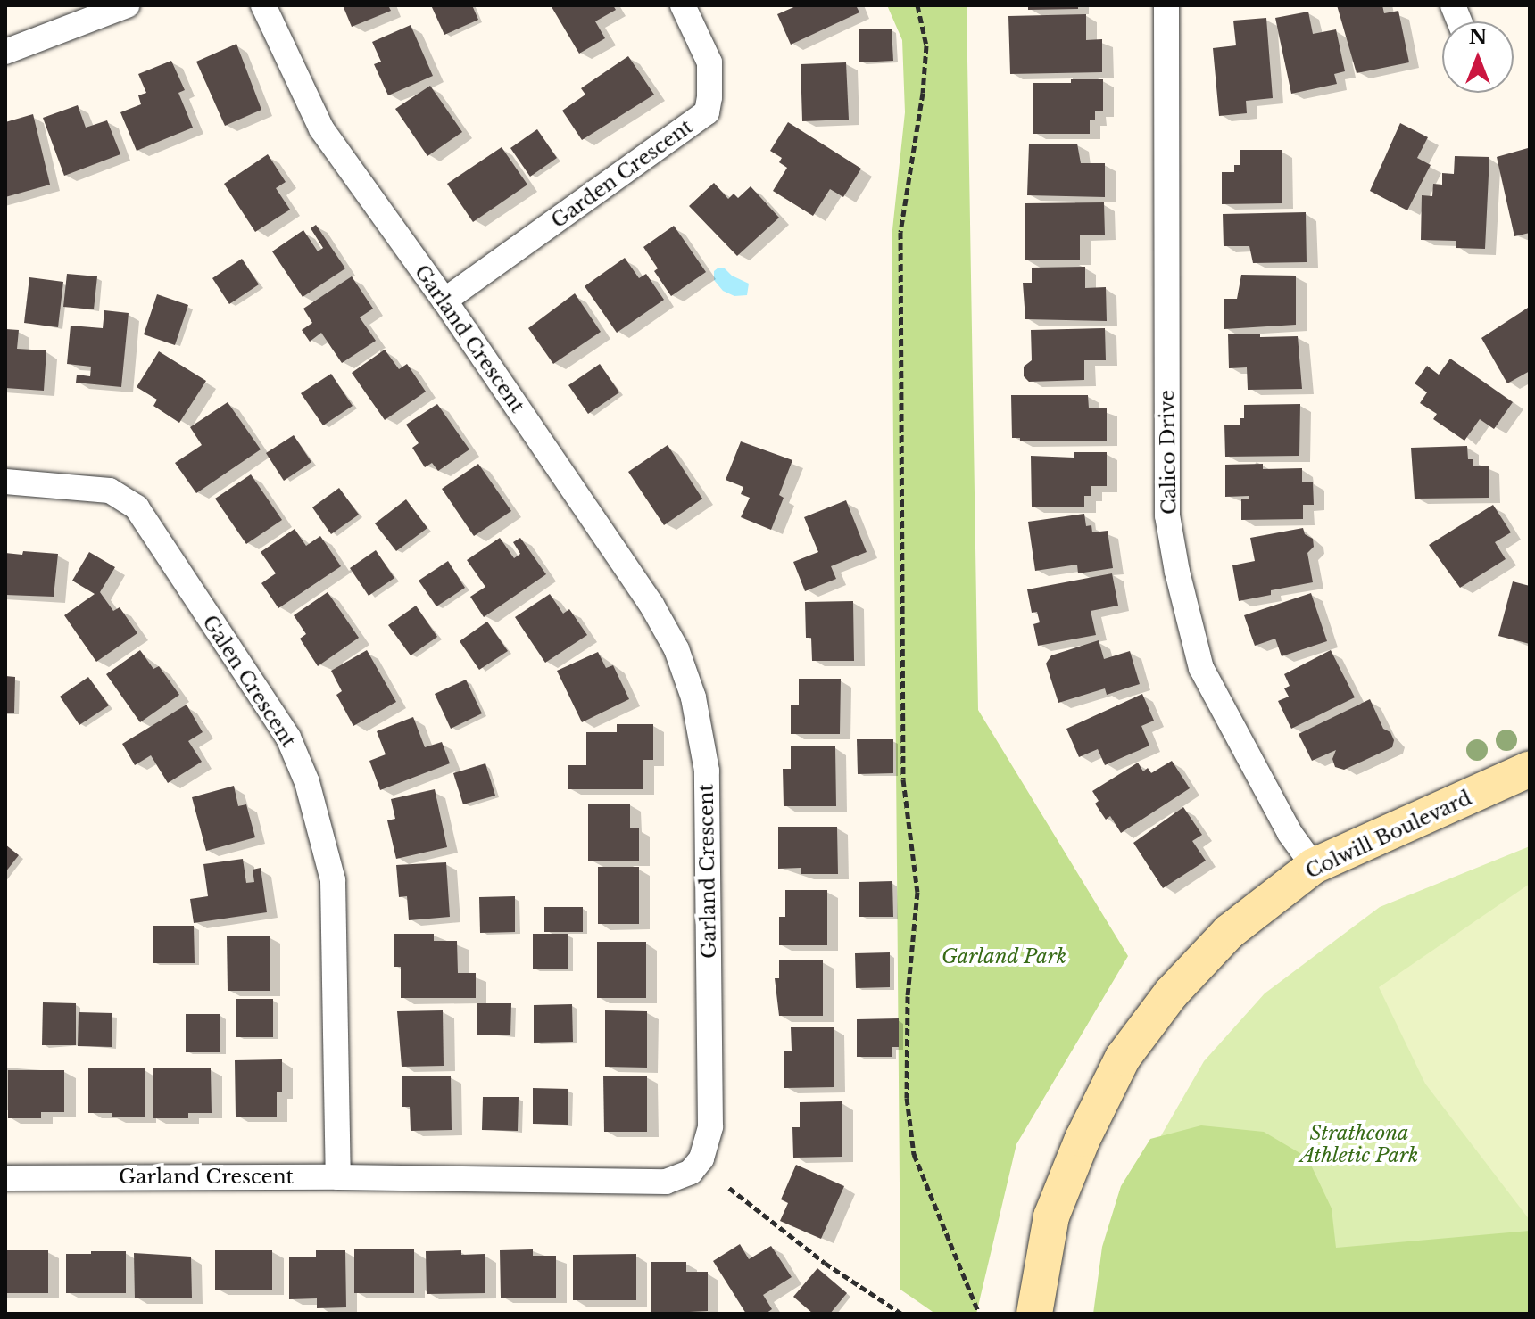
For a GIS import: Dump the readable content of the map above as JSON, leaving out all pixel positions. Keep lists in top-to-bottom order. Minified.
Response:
{"streets":{"street":["Garden Crescent","Garland Crescent","Calico Drive","Galen Crescent","Colwill Boulevard"]},"crossings":[["Garden Crescent","Garland Crescent"],["Garland Crescent","Galen Crescent"],["Calico Drive","Colwill Boulevard"]],"parks":["Garland Park","Strathcona Athletic Park"],"north":"top"}
